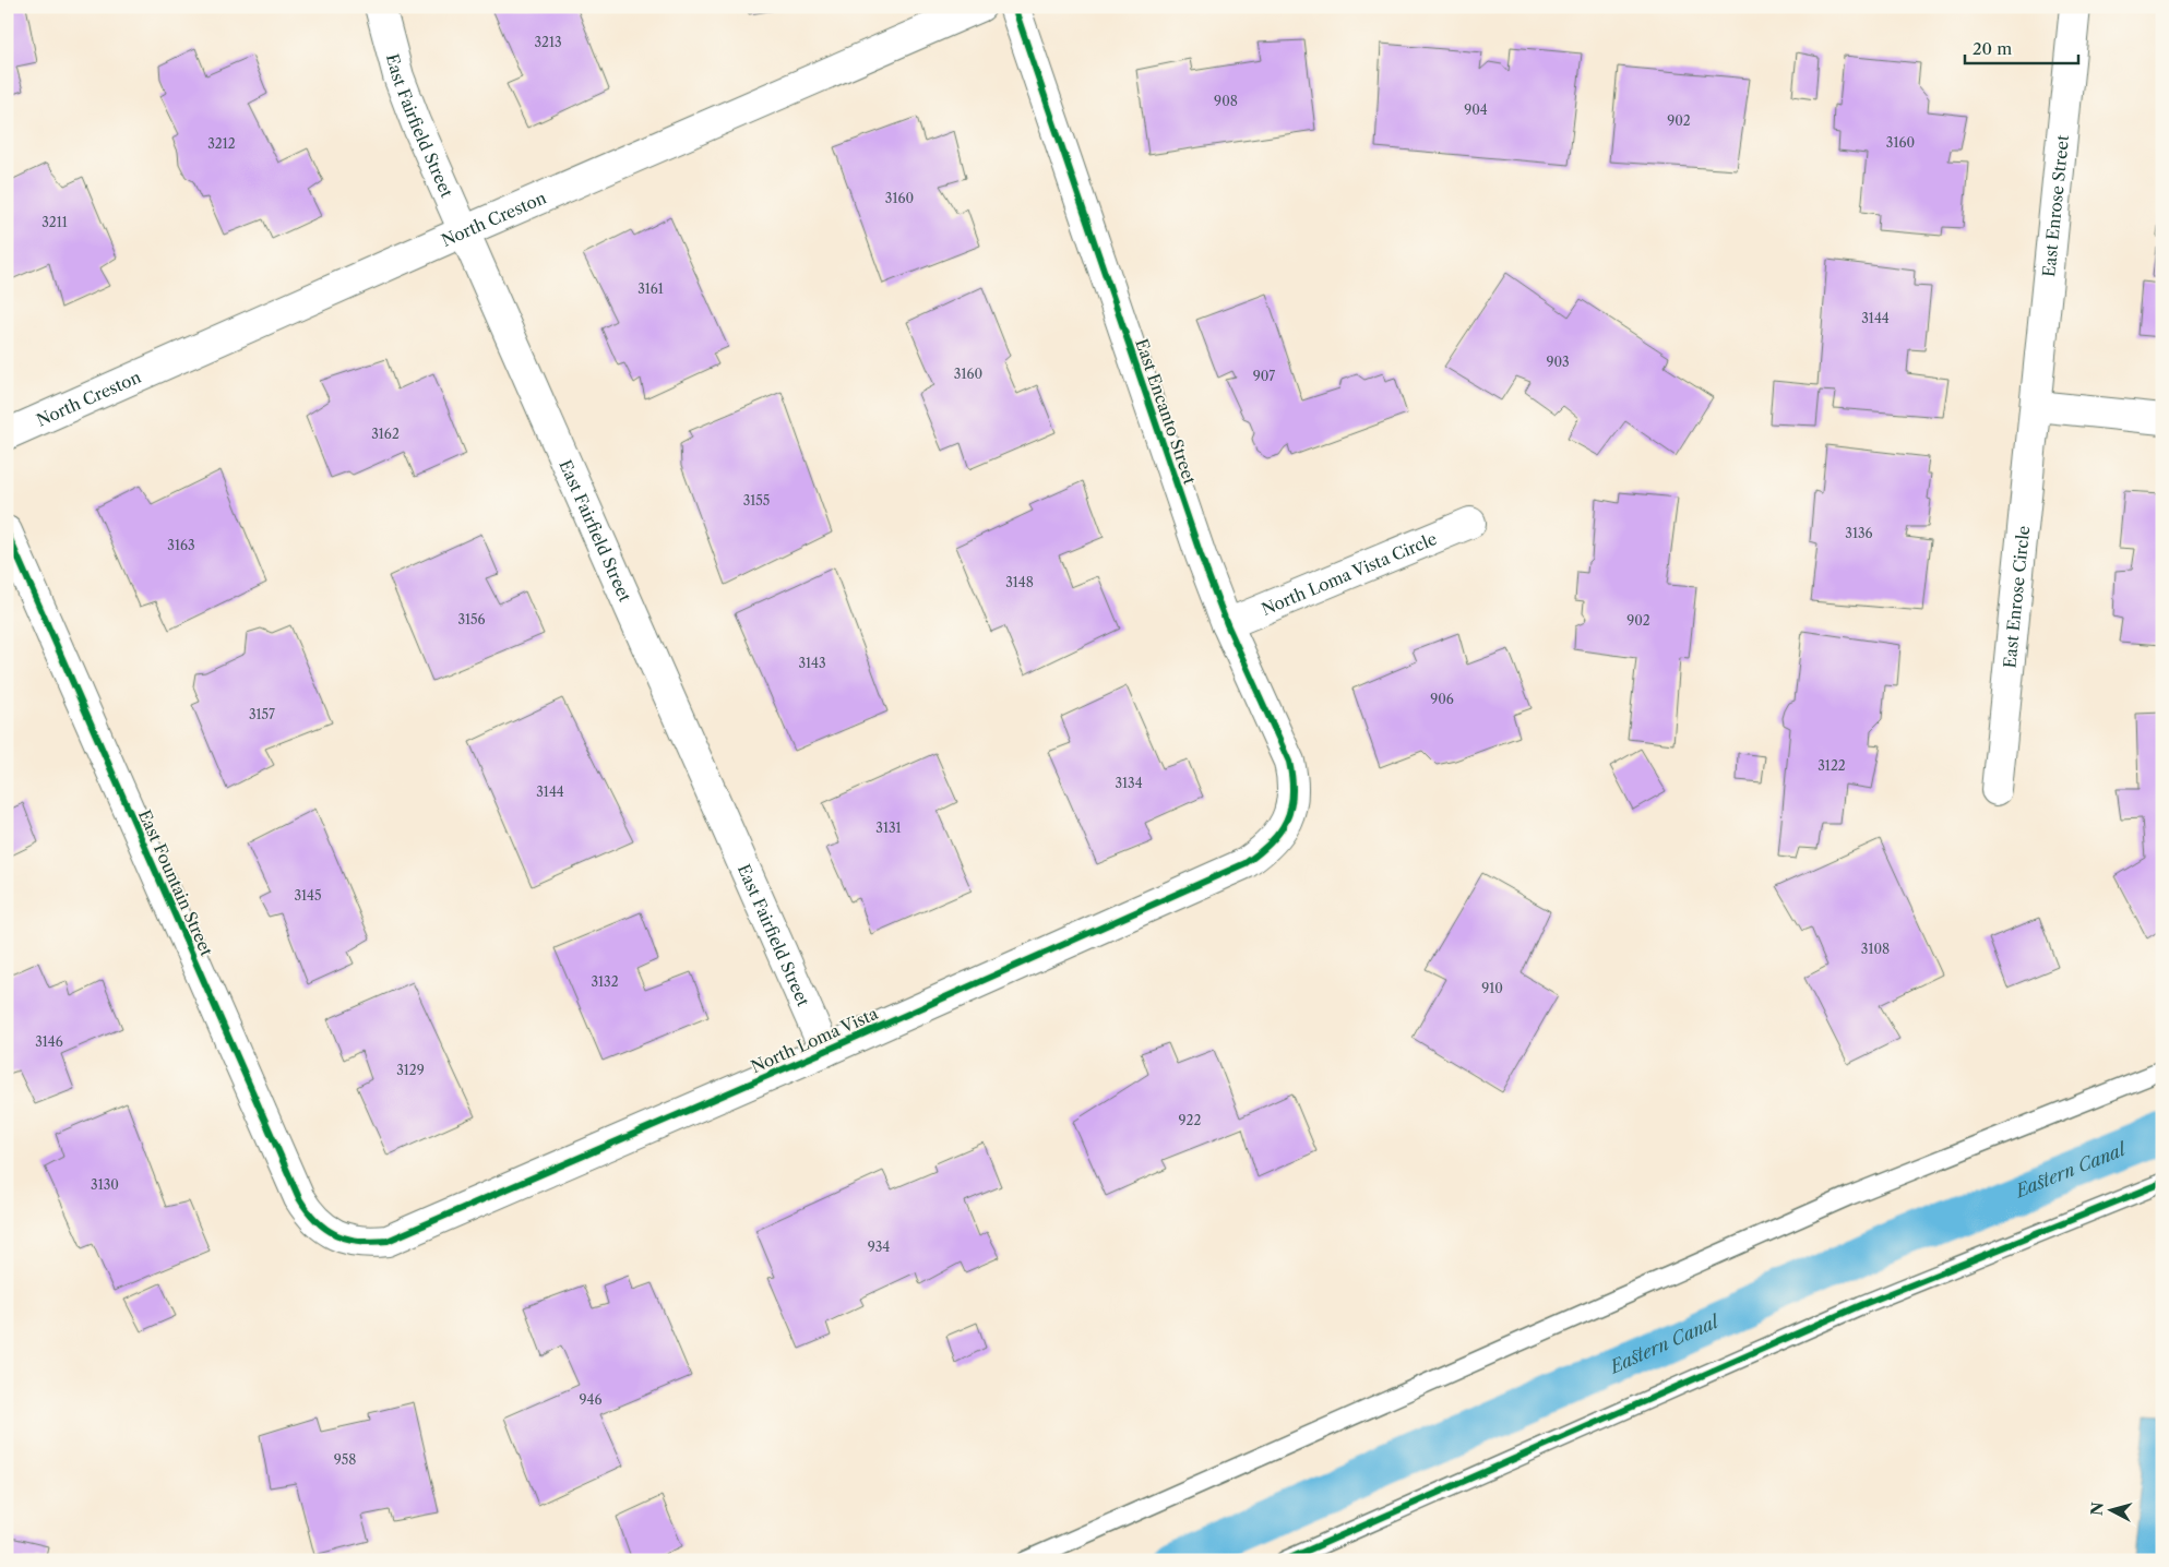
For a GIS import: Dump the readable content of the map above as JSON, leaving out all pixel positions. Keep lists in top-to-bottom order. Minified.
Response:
{"streets":{"street":["East Fairfield Street","East Enrose Street","North Creston","East Encanto Street","North Loma Vista Circle","East Enrose Circle","East Fountain Street","North Loma Vista"]},"crossings":[["East Fairfield Street","North Creston"],["East Fairfield Street","North Loma Vista"],["East Enrose Street","East Enrose Circle"],["East Encanto Street","North Loma Vista Circle"],["East Encanto Street","North Loma Vista"],["East Fountain Street","North Loma Vista"]],"water":["Eastern Canal"],"house_numbers":["3213","908","904","902","3160","3212","3160","3211","3161","3144","903","3160","907","3162","3155","3136","3163","3148","3156","902","3143","906","3157","3122","3134","3144","3131","3145","3108","3132","910","3146","3129","922","3130","934","946","958"],"scale_bar":"20 m","north":"left"}
